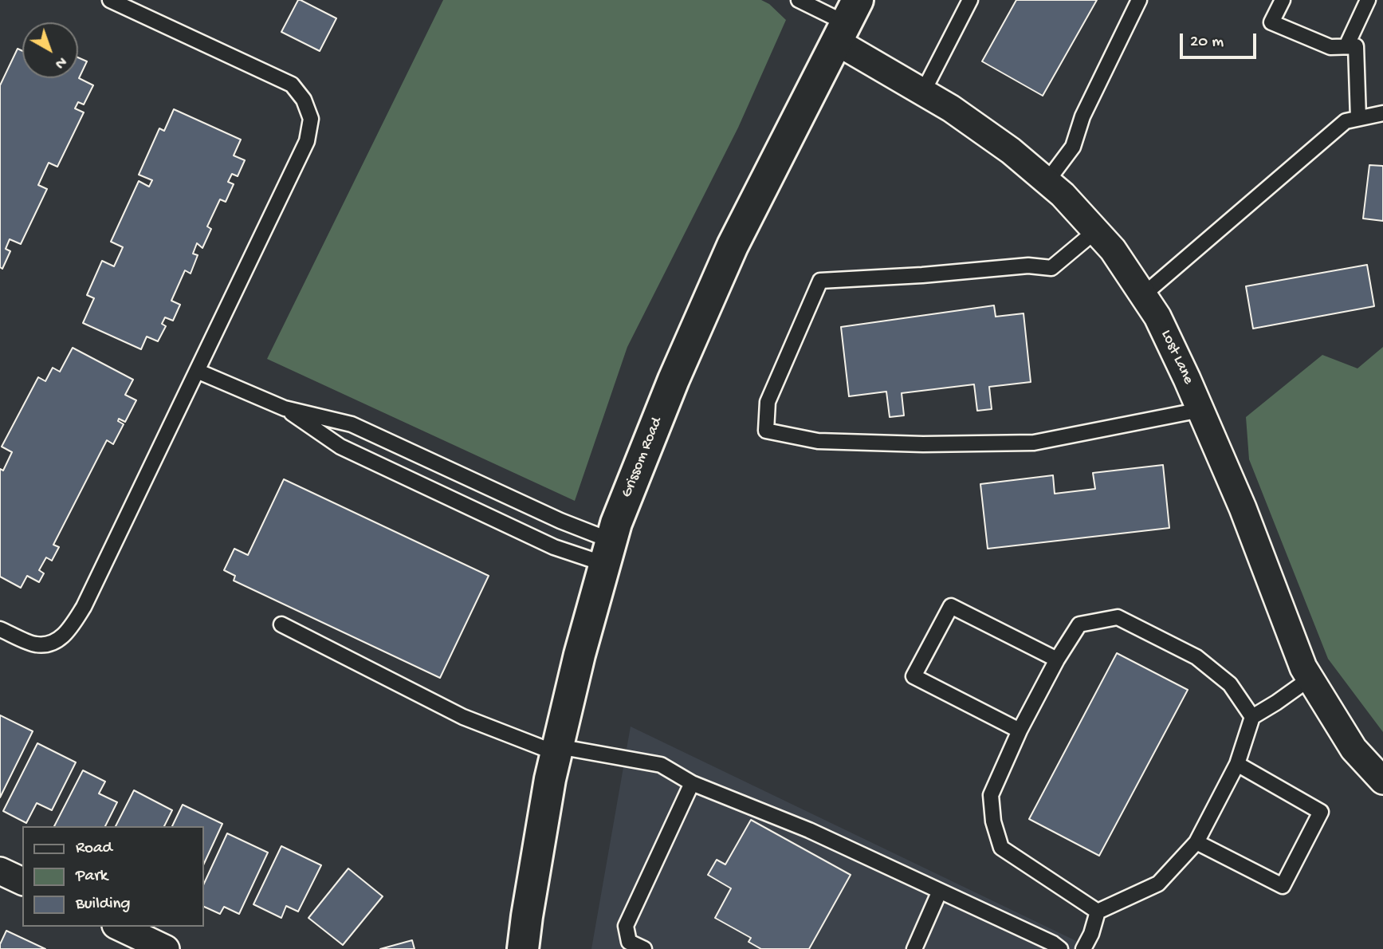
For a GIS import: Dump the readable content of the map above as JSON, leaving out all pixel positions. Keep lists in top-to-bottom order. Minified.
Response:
{"streets":{"main road":["Grissom Road"],"street":["Lost Lane"]},"crossings":[["Lost Lane","Grissom Road"]],"legend":["Road","Park","Building"],"scale_bar":"20 m","north":"bottom right"}
